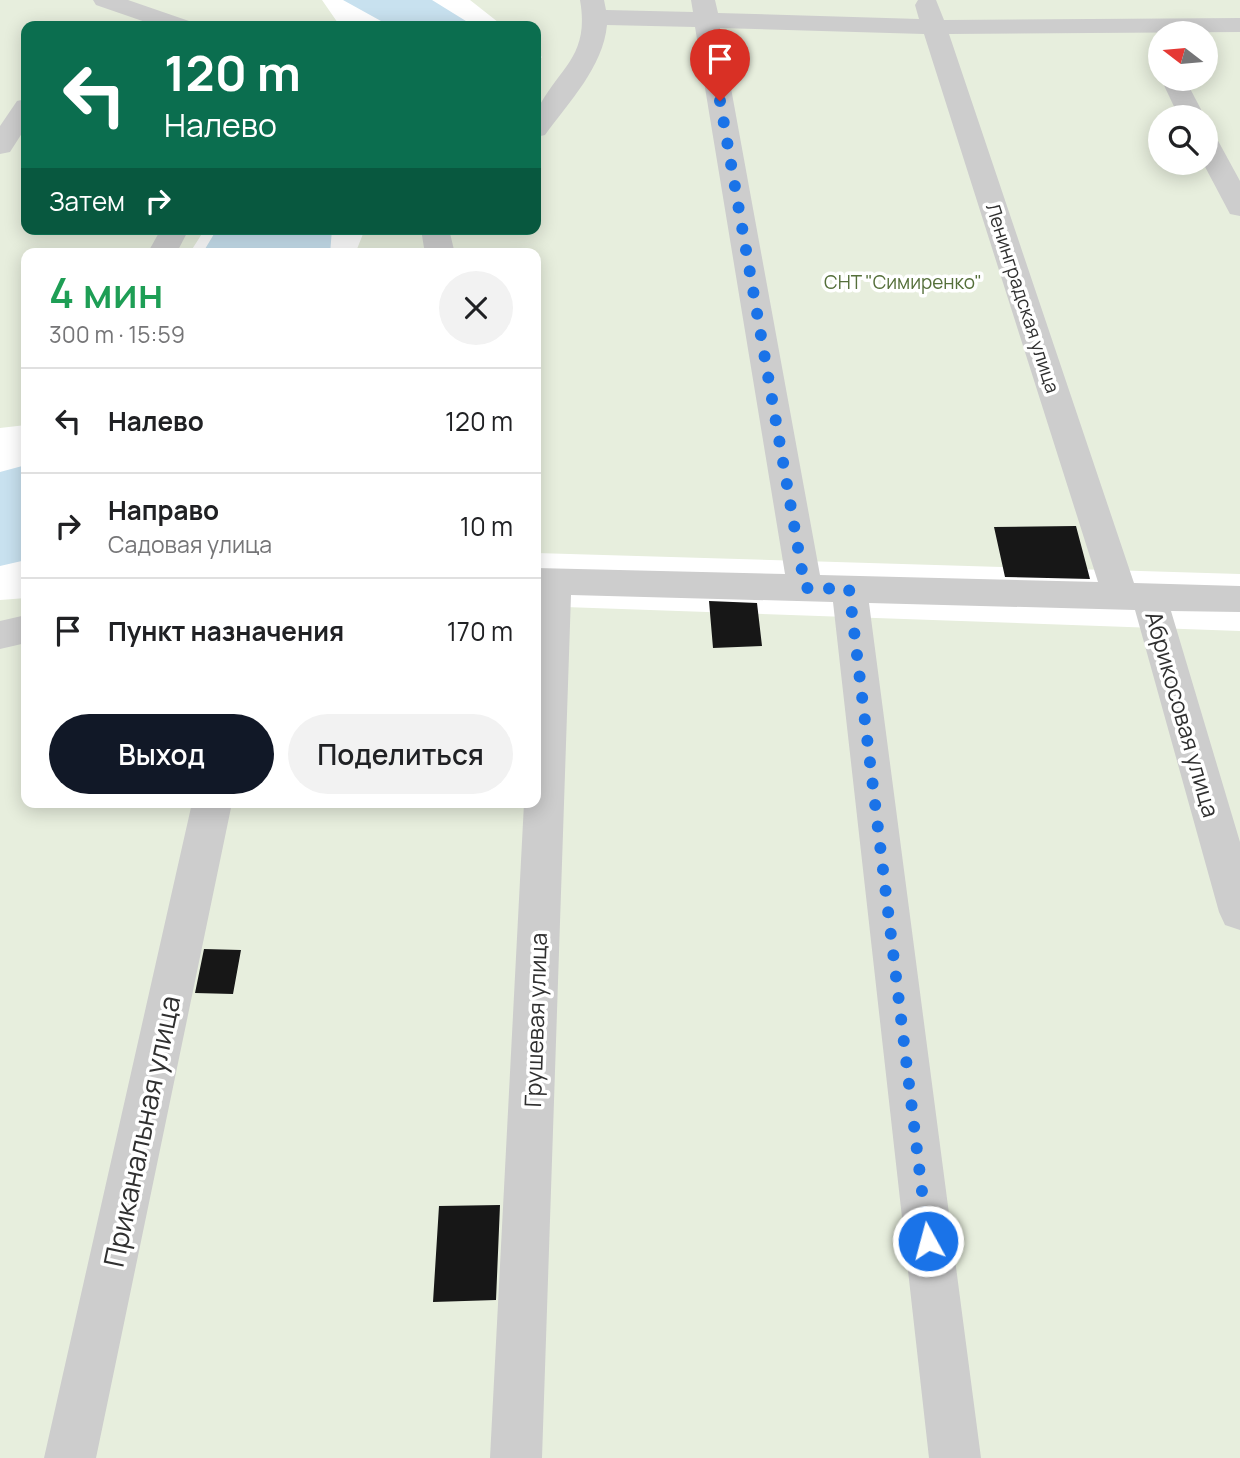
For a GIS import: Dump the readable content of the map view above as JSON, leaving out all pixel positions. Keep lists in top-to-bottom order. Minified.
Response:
{"streets":{"street":["Ленинградская улица","Абрикосовая улица","Грушевая улица","Приканальная улица"]},"crossings":[["Ленинградская улица","Абрикосовая улица"]],"parks":["СНТ \"Симиренко\""],"north":"left","page":{"turn":["120 m","Налево"],"then":"Затем","heading":["4 мин","300 m · 15:59"],"list":[{"name":"Налево","value":"120 m"},{"name":"Направо","note":"Садовая улица","value":"10 m"},{"name":"Пункт назначения","value":"170 m"}],"buttons":["Выход","Поделиться"]}}
